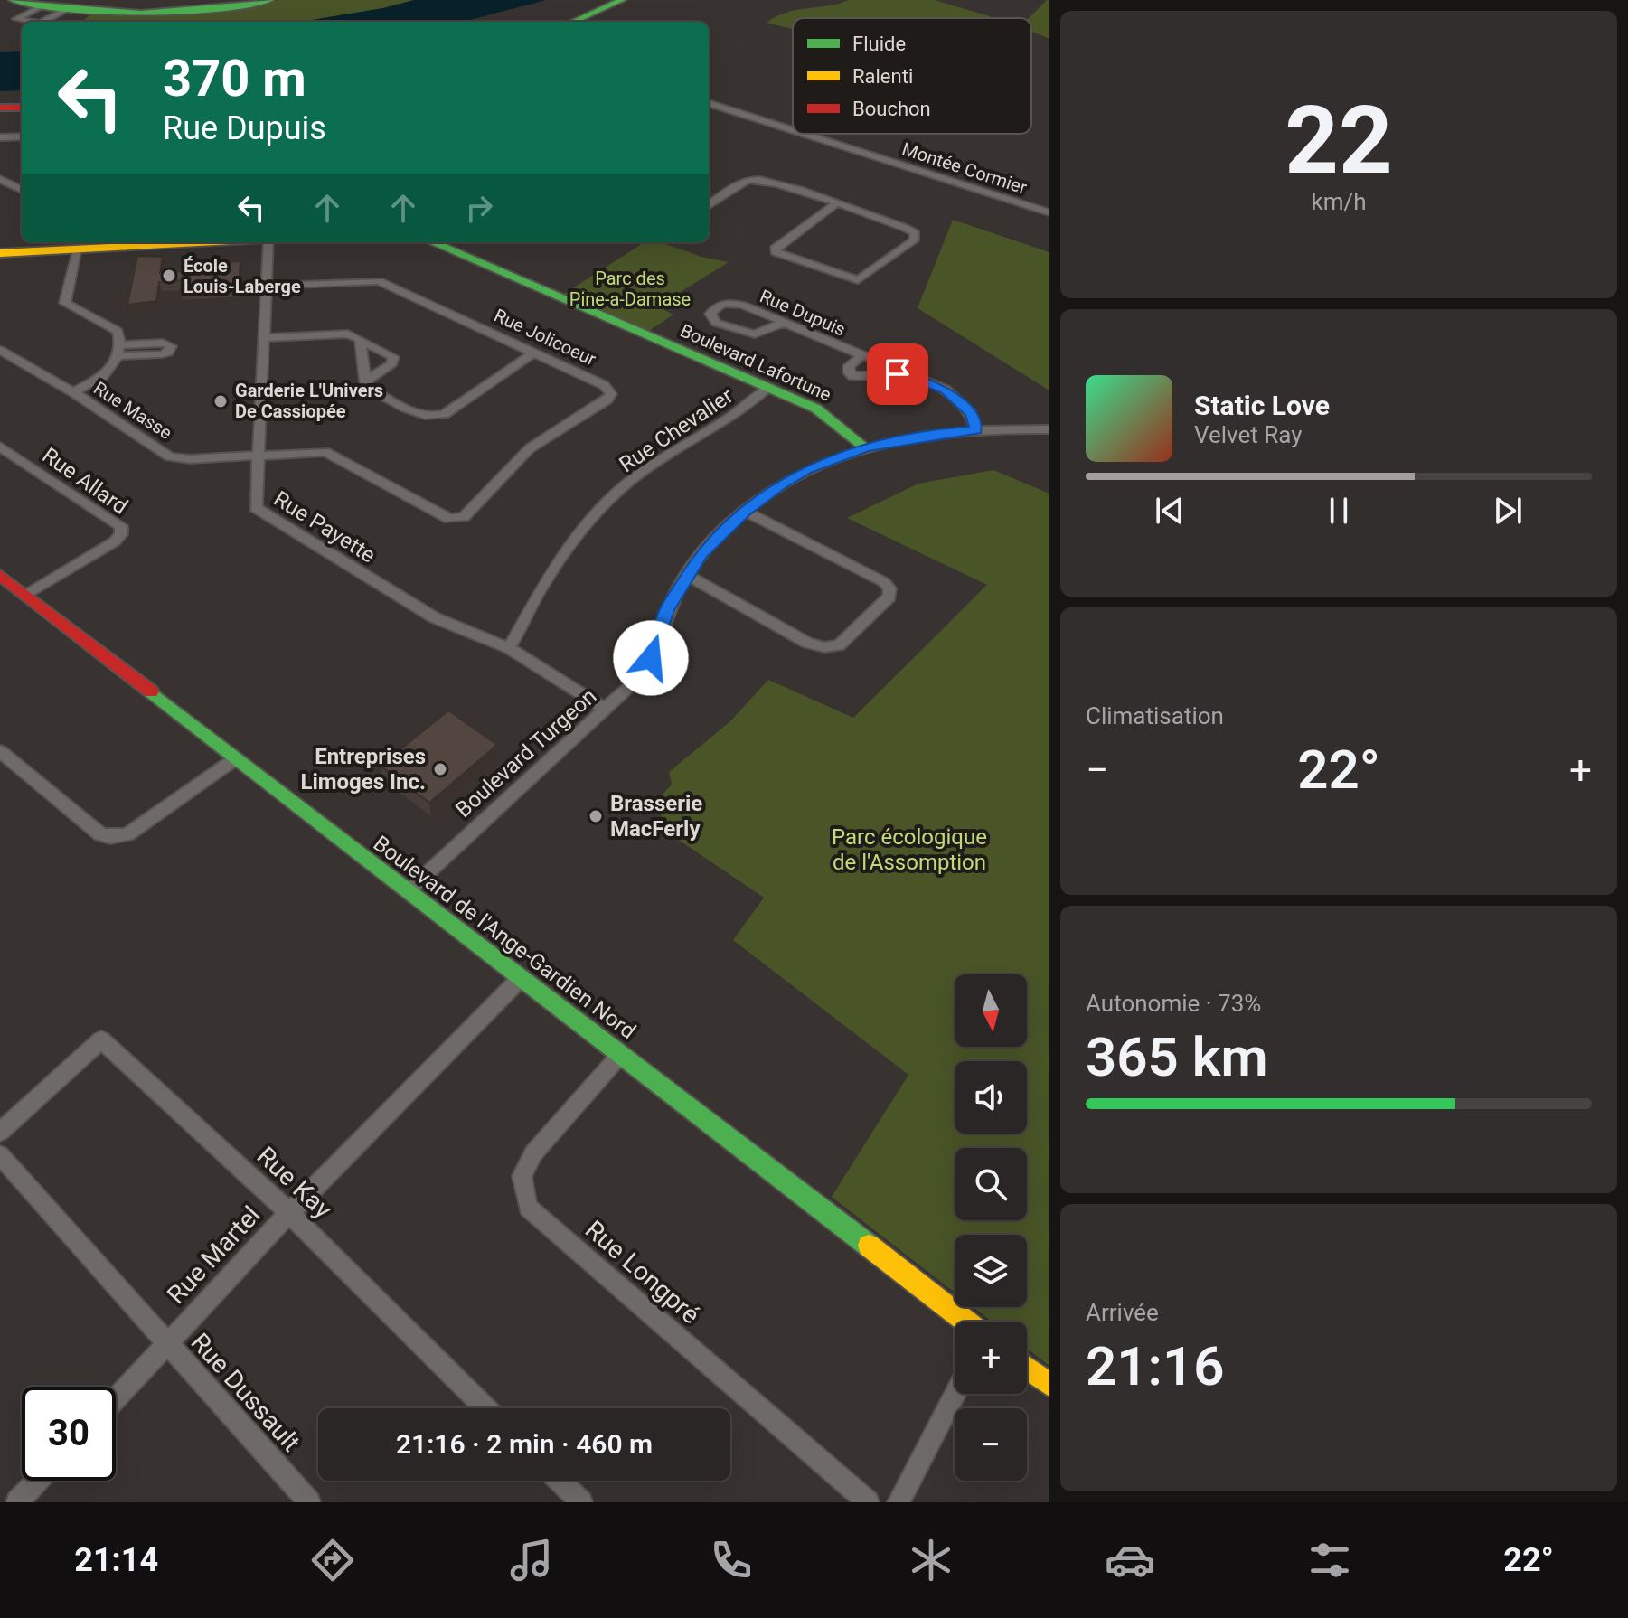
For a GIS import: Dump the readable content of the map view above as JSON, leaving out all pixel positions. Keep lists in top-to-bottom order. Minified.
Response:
{"streets":{"street":["Montée Cormier","Rue Dupuis","Rue Jolicoeur","Boulevard Lafortune","Rue Masse","Rue Chevalier","Rue Allard","Rue Payette","Boulevard Turgeon","Boulevard de l'Ange-Gardien Nord","Rue Kay","Rue Martel","Rue Longpré","Rue Dussault"]},"crossings":[["Rue Dupuis","Boulevard Turgeon"],["Rue Jolicoeur","Rue Masse"],["Rue Jolicoeur","Rue Payette"],["Boulevard Lafortune","Rue Chevalier"],["Boulevard Lafortune","Boulevard Turgeon"],["Rue Masse","Rue Payette"],["Rue Chevalier","Rue Payette"],["Rue Allard","Boulevard de l'Ange-Gardien Nord"],["Rue Payette","Boulevard Turgeon"],["Boulevard Turgeon","Boulevard de l'Ange-Gardien Nord"],["Boulevard de l'Ange-Gardien Nord","Rue Martel"],["Boulevard de l'Ange-Gardien Nord","Rue Longpré"],["Rue Kay","Rue Martel"],["Rue Martel","Rue Dussault"]],"parks":["Parc des Pine-a-Damase","Parc écologique de l'Assomption"],"places":["École Louis-Laberge","Garderie L'Univers De Cassiopée","Entreprises Limoges Inc.","Brasserie MacFerly"],"legend":["Fluide","Ralenti","Bouchon"],"north":"bottom","page":{"tile":[["22","km/h"],"Climatisation",["Autonomie · 73%","365 km"],["Arrivée","21:16"]],"turn":["370 m","Rue Dupuis"],"song":["Static Love","Velvet Ray"],"heat":["−","22°","+"],"map_buttons":["+","−"],"limit":"30","trip":"21:16 · 2 min · 460 m","tabs":["21:14","22°"]}}
